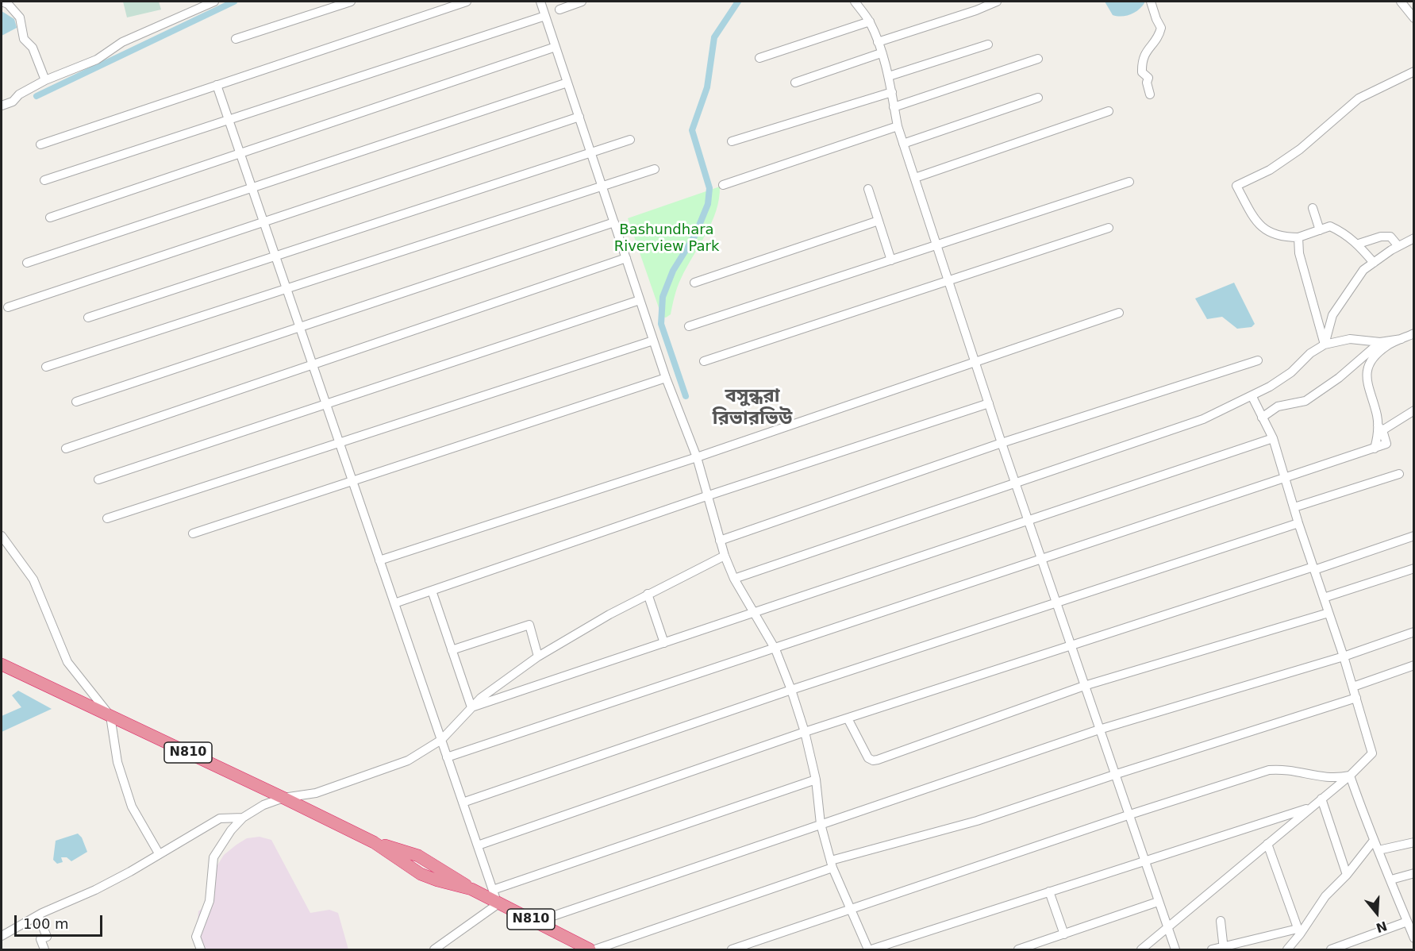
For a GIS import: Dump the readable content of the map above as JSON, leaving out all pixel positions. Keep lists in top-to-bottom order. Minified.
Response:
{"streets":{"highway":["N810"]},"districts":["বসুন্ধরা রিভারভিউ"],"parks":["Bashundhara Riverview Park"],"scale_bar":"100 m","north":"bottom"}
